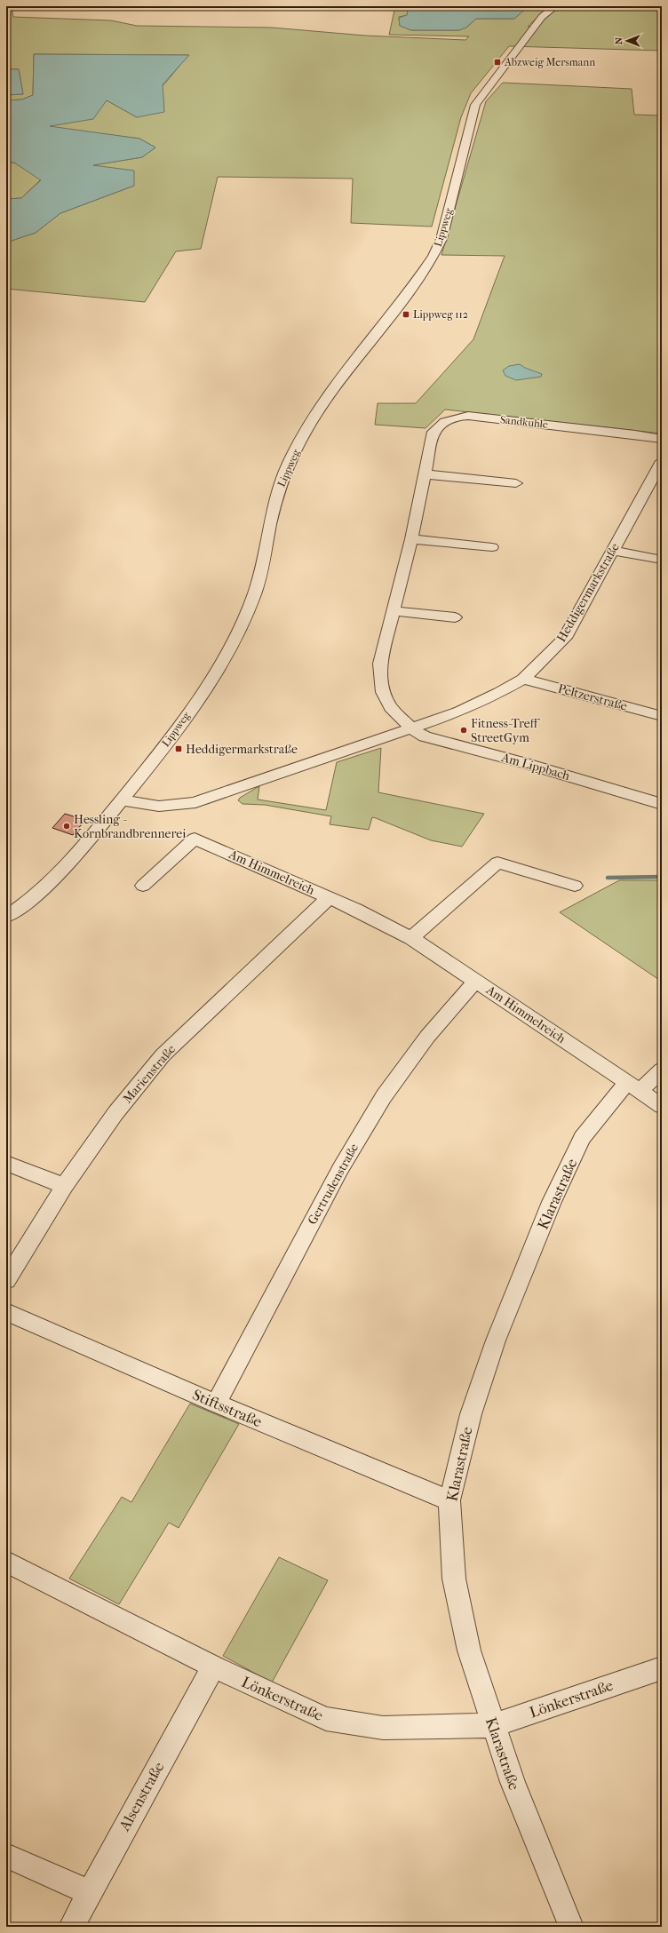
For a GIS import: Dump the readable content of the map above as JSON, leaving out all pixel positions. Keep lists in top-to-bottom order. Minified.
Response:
{"streets":{"street":["Lippweg","Sandkuhle","Heddigermarkstraße","Peltzerstraße","Am Lippbach","Am Himmelreich","Marienstraße","Gertrudenstraße","Klarastraße","Stiftsstraße","Lönkerstraße","Alsenstraße"]},"crossings":[["Lippweg","Heddigermarkstraße"],["Sandkuhle","Heddigermarkstraße"],["Sandkuhle","Am Lippbach"],["Heddigermarkstraße","Peltzerstraße"],["Heddigermarkstraße","Am Lippbach"],["Am Himmelreich","Marienstraße"],["Am Himmelreich","Gertrudenstraße"],["Am Himmelreich","Klarastraße"],["Gertrudenstraße","Stiftsstraße"],["Klarastraße","Stiftsstraße"],["Klarastraße","Lönkerstraße"],["Lönkerstraße","Alsenstraße"]],"places":{"transit":["Abzweig Mersmann","Lippweg 112","Heddigermarkstraße"],"other":["Fitness-Treff StreetGym","Hessling - Kornbrandbrennerei"]},"north":"left"}
